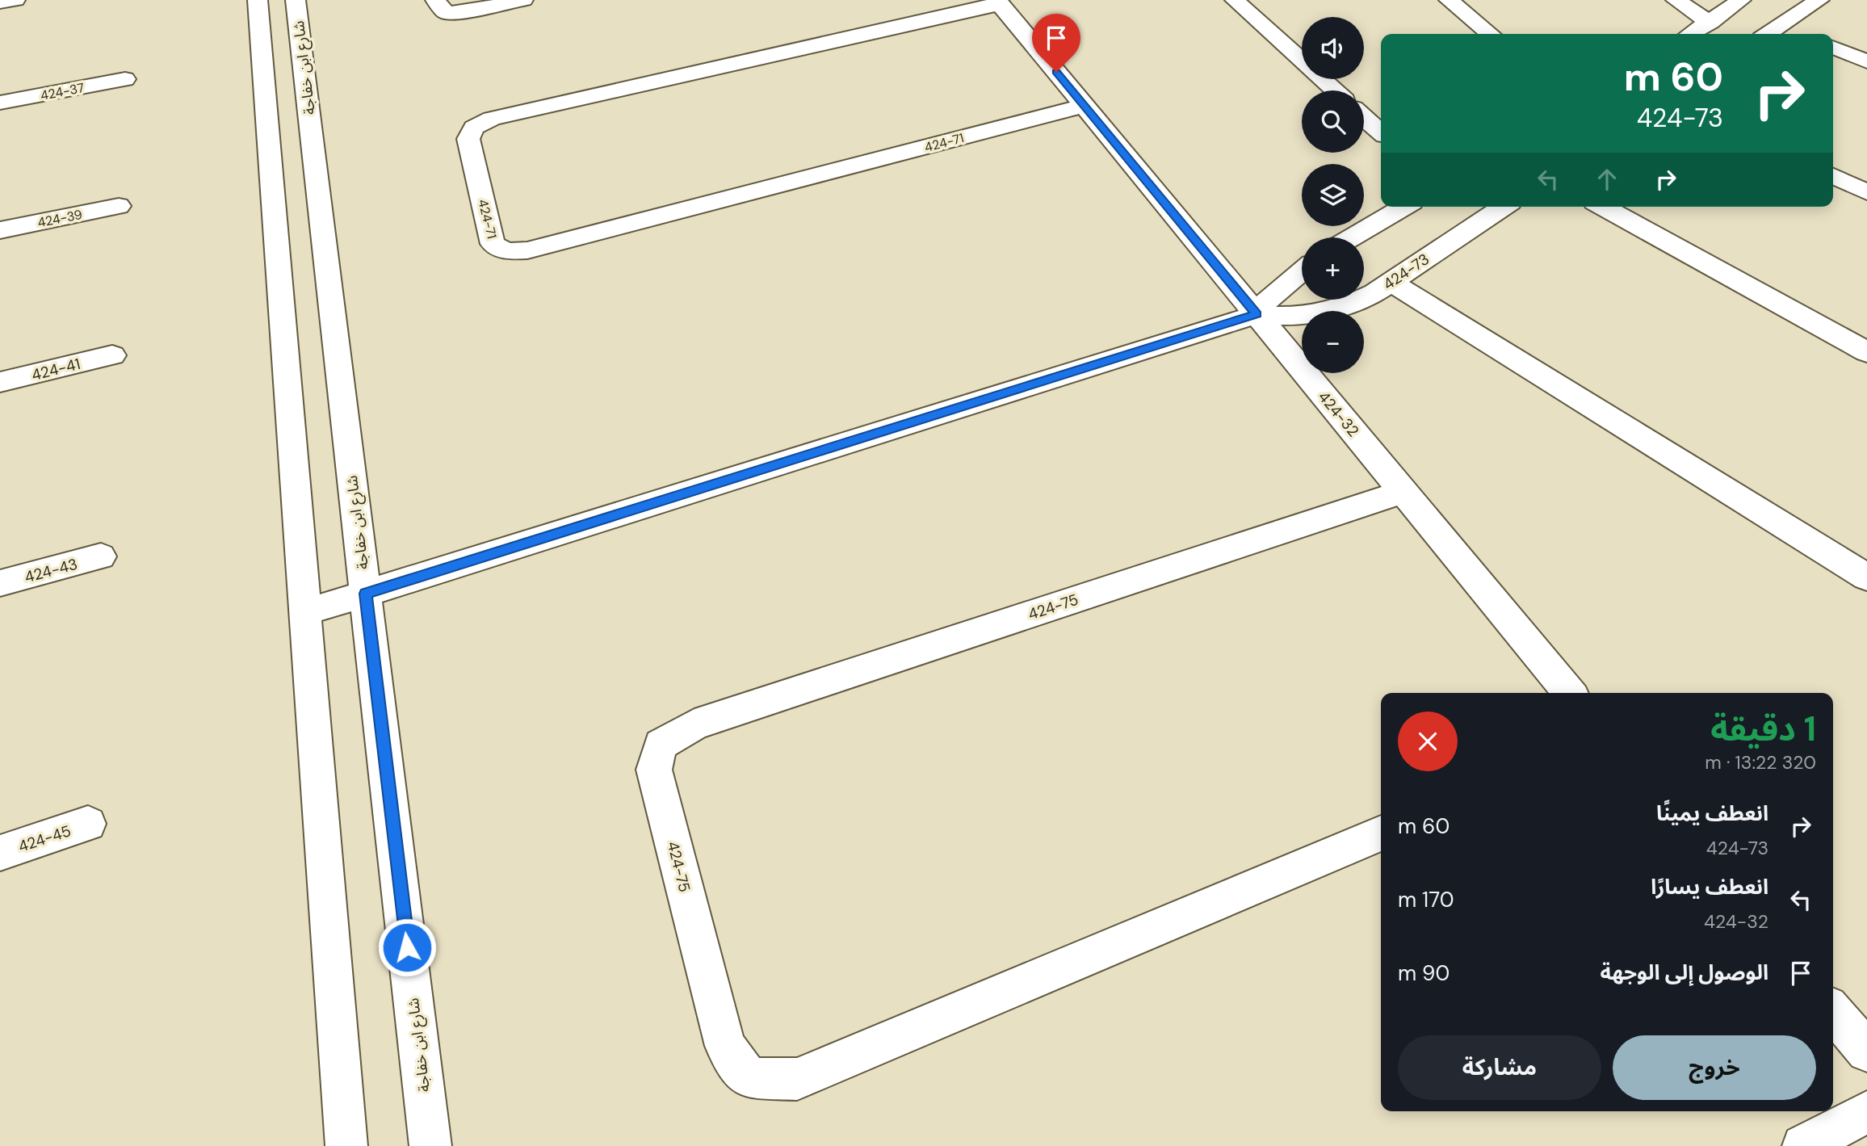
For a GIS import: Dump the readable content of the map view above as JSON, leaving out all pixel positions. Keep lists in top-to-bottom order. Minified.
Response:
{"streets":{"street":["شارع ابن خفاجة","424-37","424-71","424-39","424-73","424-41","424-32","424-43","424-75","424-45"]},"crossings":[["شارع ابن خفاجة","424-73"],["424-71","424-32"],["424-73","424-32"],["424-32","424-75"]],"page":{"map_buttons":["+","−"],"turn":["60 m","424-73"],"heading":["1 دقيقة","320 m · 13:22"],"list":[{"name":"انعطف يمينًا","note":"424-73","value":"60 m"},{"name":"انعطف يسارًا","note":"424-32","value":"170 m"},{"name":"الوصول إلى الوجهة","value":"90 m"}],"buttons":["خروج","مشاركة"]}}
